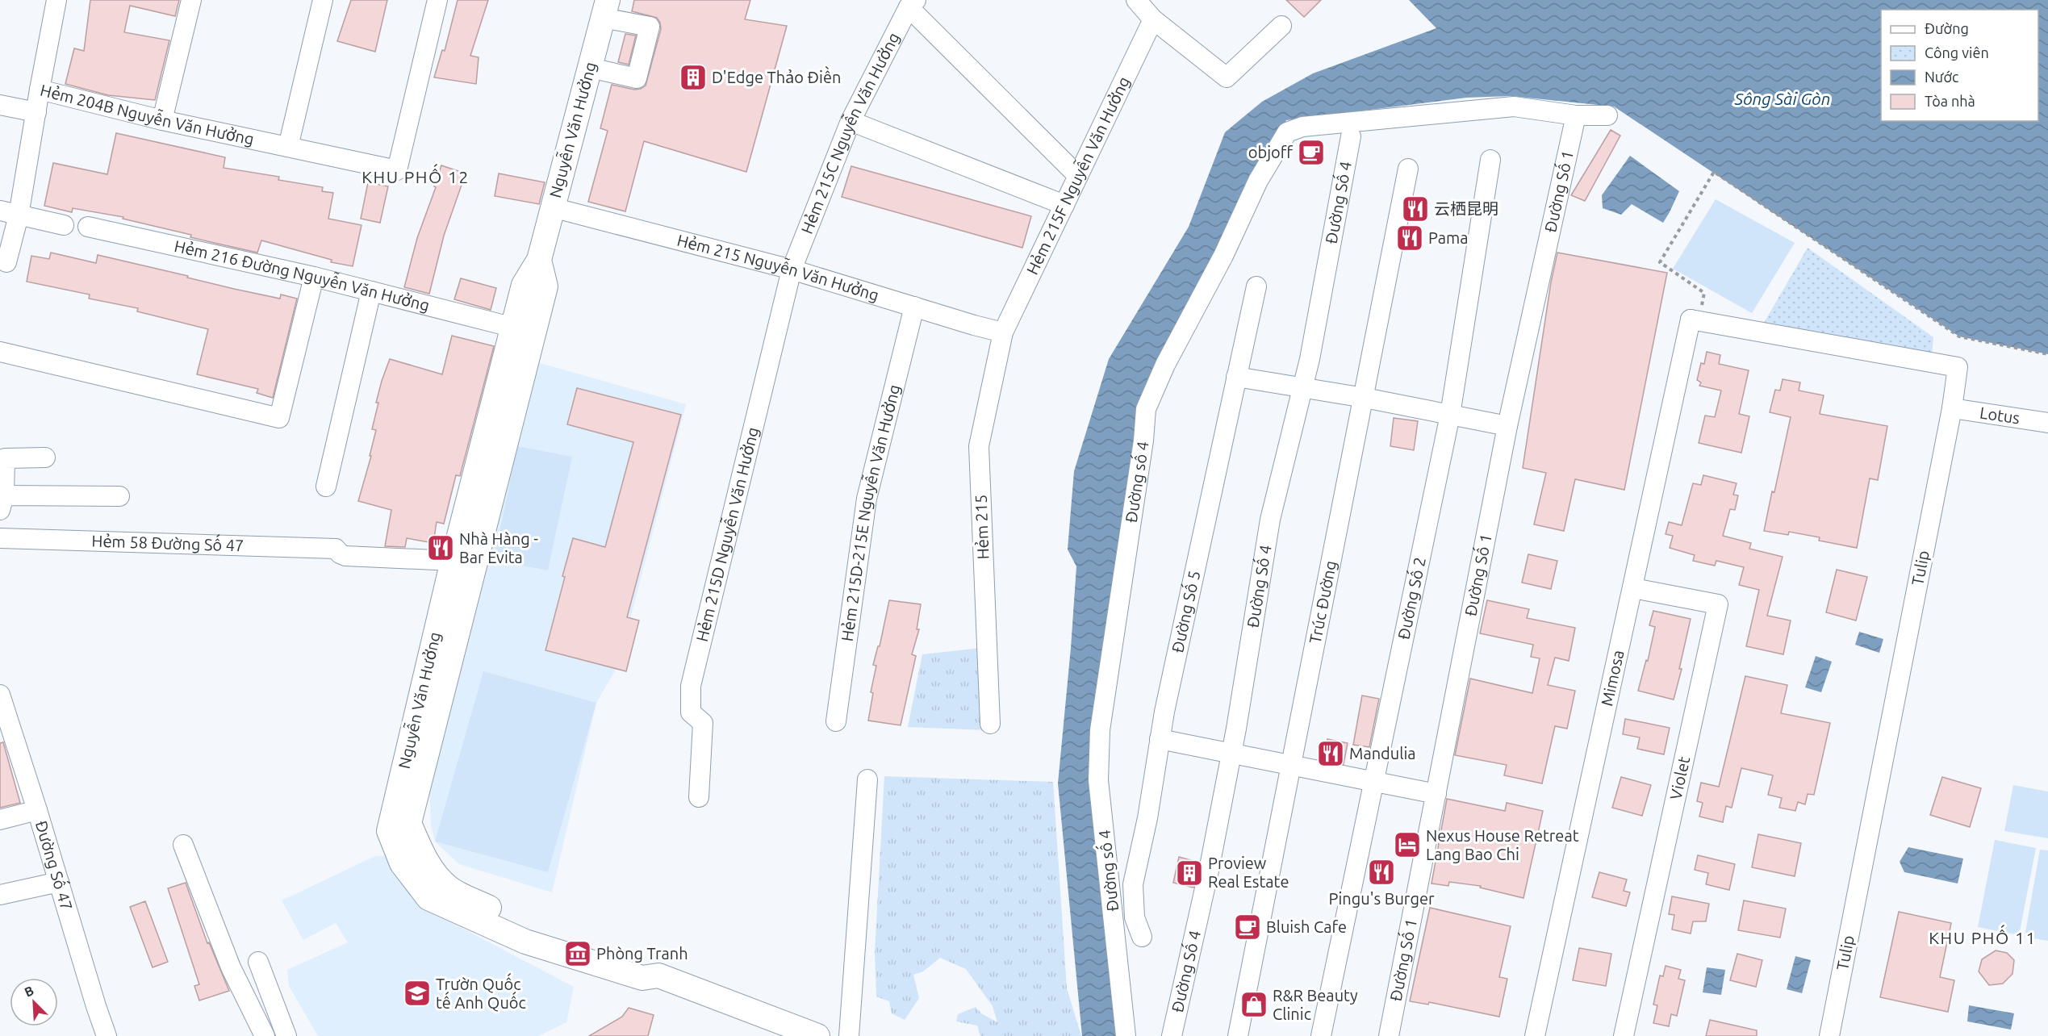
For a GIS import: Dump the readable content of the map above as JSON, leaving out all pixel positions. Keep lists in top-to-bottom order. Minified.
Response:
{"streets":{"main road":["Nguyễn Văn Hưởng"],"street":["Hẻm 204B Nguyễn Văn Hưởng","Hẻm 215C Nguyễn Văn Hưởng","Hẻm 215F Nguyễn Văn Hưởng","Đường Số 1","Đường Số 4","Hẻm 215 Nguyễn Văn Hưởng","Hẻm 216 Đường Nguyễn Văn Hưởng","Lotus","Đường số 4","Hẻm 215D-215E Nguyễn Văn Hưởng","Hẻm 215","Hẻm 215D Nguyễn Văn Hưởng","Hẻm 58 Đường Số 47","Tulip","Đường Số 2","Trúc Đường","Đường Số 5","Mimosa","Violet","Đường Số 47"]},"crossings":[["Nguyễn Văn Hưởng","Hẻm 215 Nguyễn Văn Hưởng"],["Nguyễn Văn Hưởng","Hẻm 216 Đường Nguyễn Văn Hưởng"],["Nguyễn Văn Hưởng","Hẻm 58 Đường Số 47"],["Hẻm 215C Nguyễn Văn Hưởng","Hẻm 215 Nguyễn Văn Hưởng"],["Hẻm 215C Nguyễn Văn Hưởng","Hẻm 215D Nguyễn Văn Hưởng"],["Hẻm 215F Nguyễn Văn Hưởng","Hẻm 215 Nguyễn Văn Hưởng"],["Hẻm 215F Nguyễn Văn Hưởng","Hẻm 215"],["Đường Số 4","Đường số 4"],["Hẻm 215 Nguyễn Văn Hưởng","Hẻm 215D-215E Nguyễn Văn Hưởng"],["Hẻm 215 Nguyễn Văn Hưởng","Hẻm 215"],["Hẻm 215 Nguyễn Văn Hưởng","Hẻm 215D Nguyễn Văn Hưởng"],["Lotus","Tulip"],["Tulip","Mimosa"],["Mimosa","Violet"]],"districts":["KHU PHỐ 12","KHU PHỐ 11"],"water":["Sông Sài Gòn"],"places":{"building":["D'Edge Thảo Điền","Proview Real Estate"],"cafe":["objoff","Bluish Cafe"],"restaurant":["云栖昆明","Pama","Nhà Hàng - Bar Evita","Mandulia","Pingu's Burger"],"hotel":["Nexus House Retreat Lang Bao Chi"],"museum":["Phòng Tranh"],"school or university":["Trườn Quốc tế Anh Quốc"],"shop":["R&R Beauty Clinic"]},"legend":["Đường","Công viên","Nước","Tòa nhà"],"north":"top left"}
